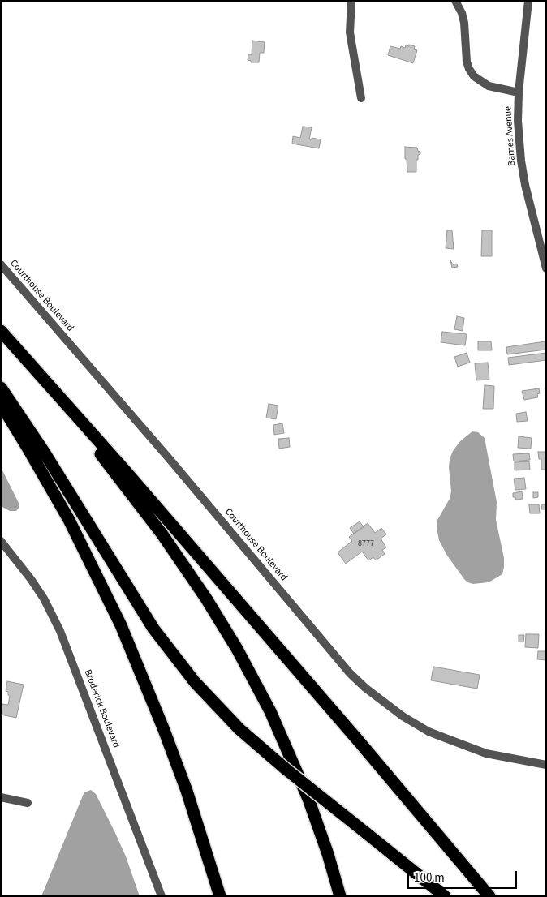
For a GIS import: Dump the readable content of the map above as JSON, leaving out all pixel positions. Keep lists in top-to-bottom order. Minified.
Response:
{"streets":{"street":["Barnes Avenue","Courthouse Boulevard","Broderick Boulevard"]},"house_numbers":["8777"],"scale_bar":"100 m"}
